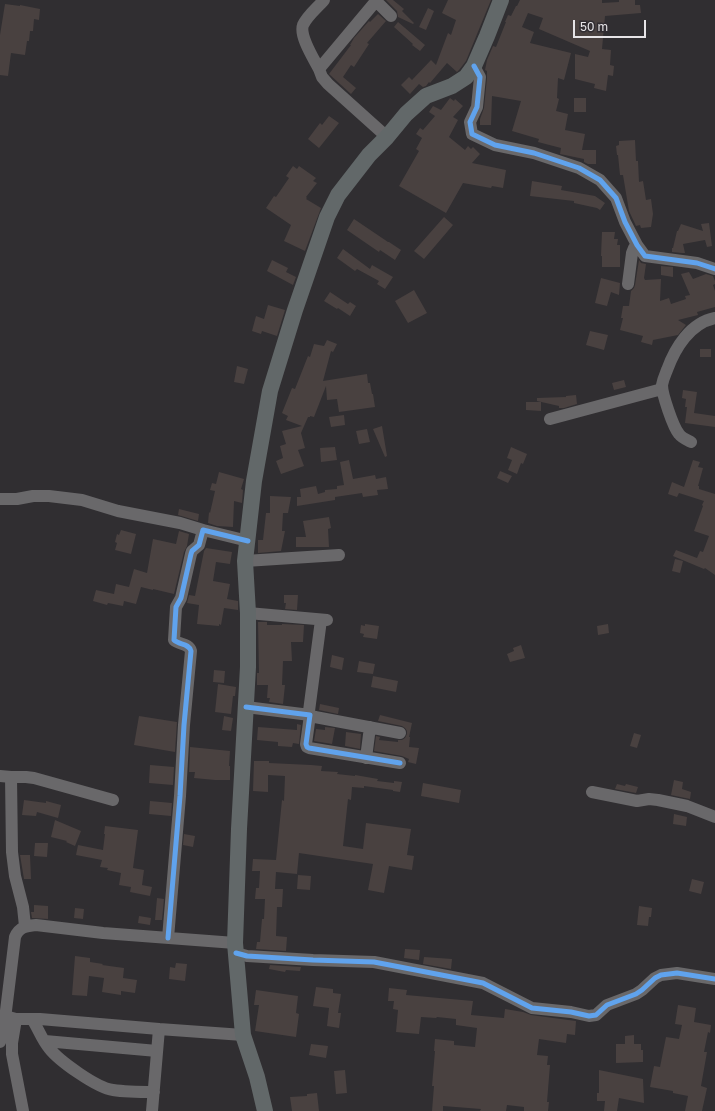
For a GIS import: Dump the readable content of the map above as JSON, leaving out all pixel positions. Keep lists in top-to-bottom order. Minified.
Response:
{"scale_bar":"50 m"}
